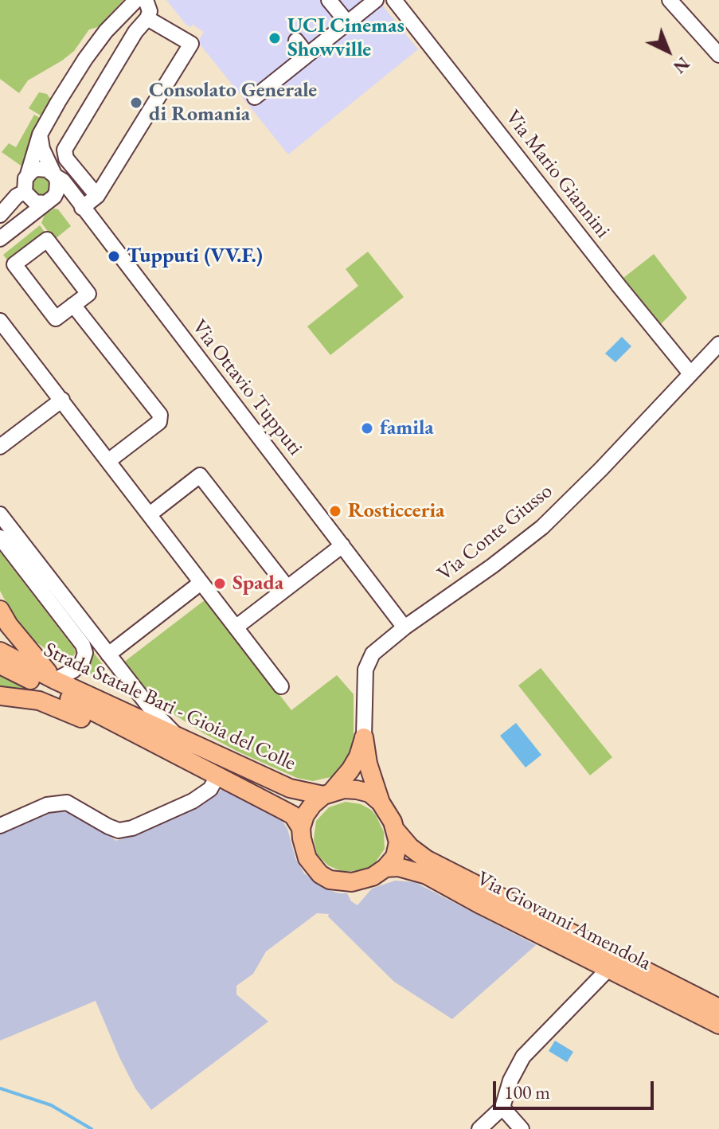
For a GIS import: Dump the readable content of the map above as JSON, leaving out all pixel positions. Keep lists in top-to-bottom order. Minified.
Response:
{"streets":{"main road":["Strada Statale Bari - Gioia del Colle","Via Giovanni Amendola"],"street":["Via Mario Giannini","Via Ottavio Tupputi","Via Conte Giusso"]},"crossings":[["Via Mario Giannini","Via Conte Giusso"],["Via Ottavio Tupputi","Via Conte Giusso"],["Via Conte Giusso","Via Giovanni Amendola"],["Strada Statale Bari - Gioia del Colle","Via Giovanni Amendola"]],"places":["UCI Cinemas Showville","Consolato Generale di Romania","Tupputi (VV.F.)","famila","Rosticceria","Spada"],"scale_bar":"100 m","north":"bottom right"}
